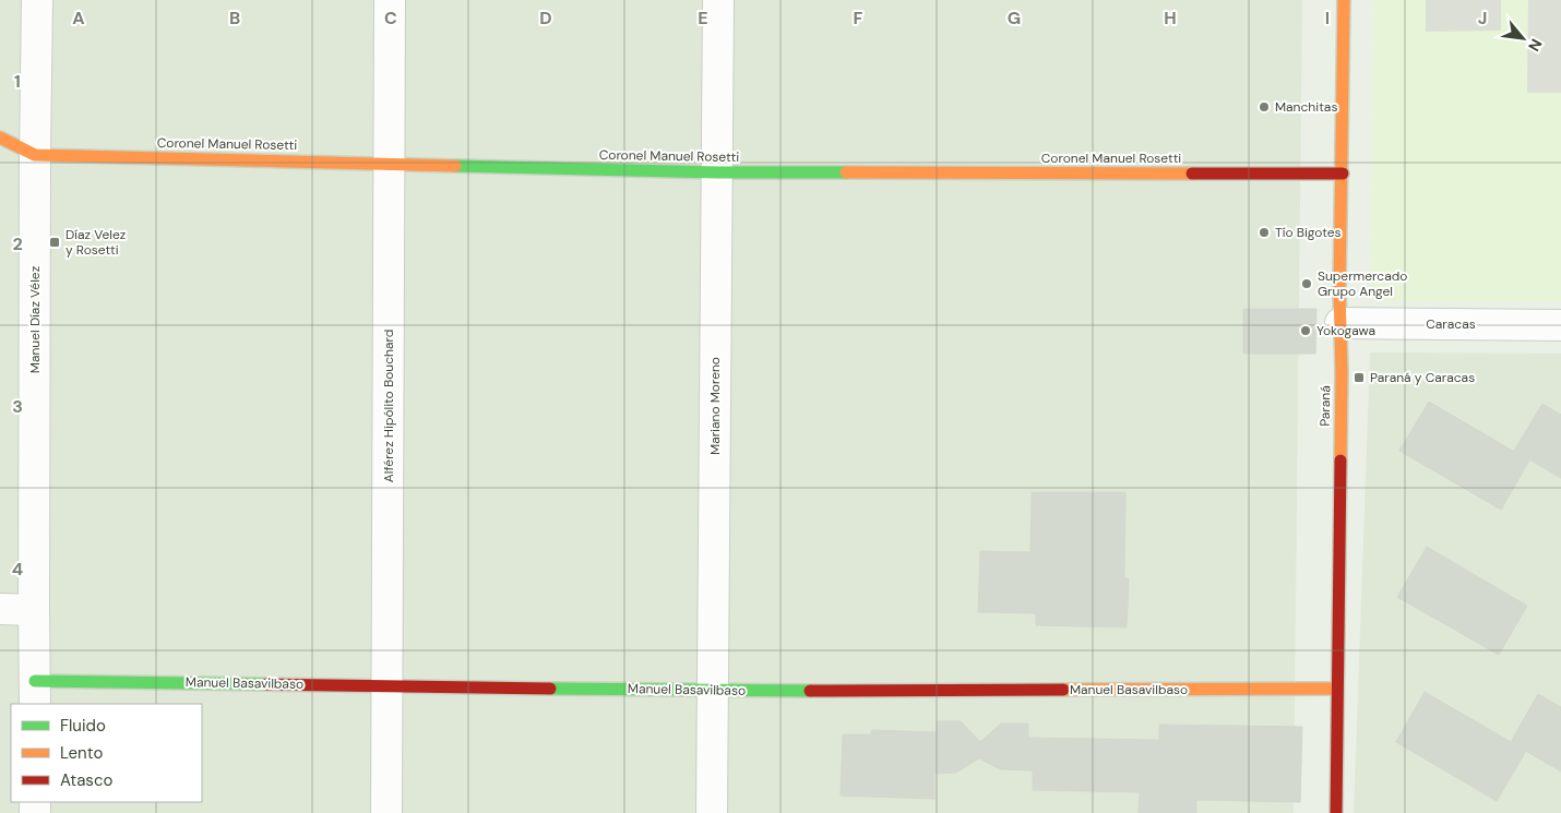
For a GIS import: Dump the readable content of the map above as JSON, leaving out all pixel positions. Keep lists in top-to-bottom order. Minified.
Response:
{"streets":{"street":["Coronel Manuel Rosetti","Manuel Díaz Vélez","Caracas","Alférez Hipólito Bouchard","Mariano Moreno","Paraná","Manuel Basavilbaso"]},"crossings":[["Coronel Manuel Rosetti","Manuel Díaz Vélez"],["Coronel Manuel Rosetti","Alférez Hipólito Bouchard"],["Coronel Manuel Rosetti","Mariano Moreno"],["Coronel Manuel Rosetti","Paraná"],["Manuel Díaz Vélez","Manuel Basavilbaso"],["Caracas","Paraná"],["Alférez Hipólito Bouchard","Manuel Basavilbaso"],["Mariano Moreno","Manuel Basavilbaso"],["Paraná","Manuel Basavilbaso"]],"places":{"other":["Manchitas","Tío Bigotes","Supermercado Grupo Angel","Yokogawa"],"transit":["Díaz Velez y Rosetti","Paraná y Caracas"]},"legend":["Fluido","Lento","Atasco"],"north":"bottom right","grid":{"columns":["A","B","C","D","E","F","G","H","I","J"],"rows":["1","2","3","4"]}}
